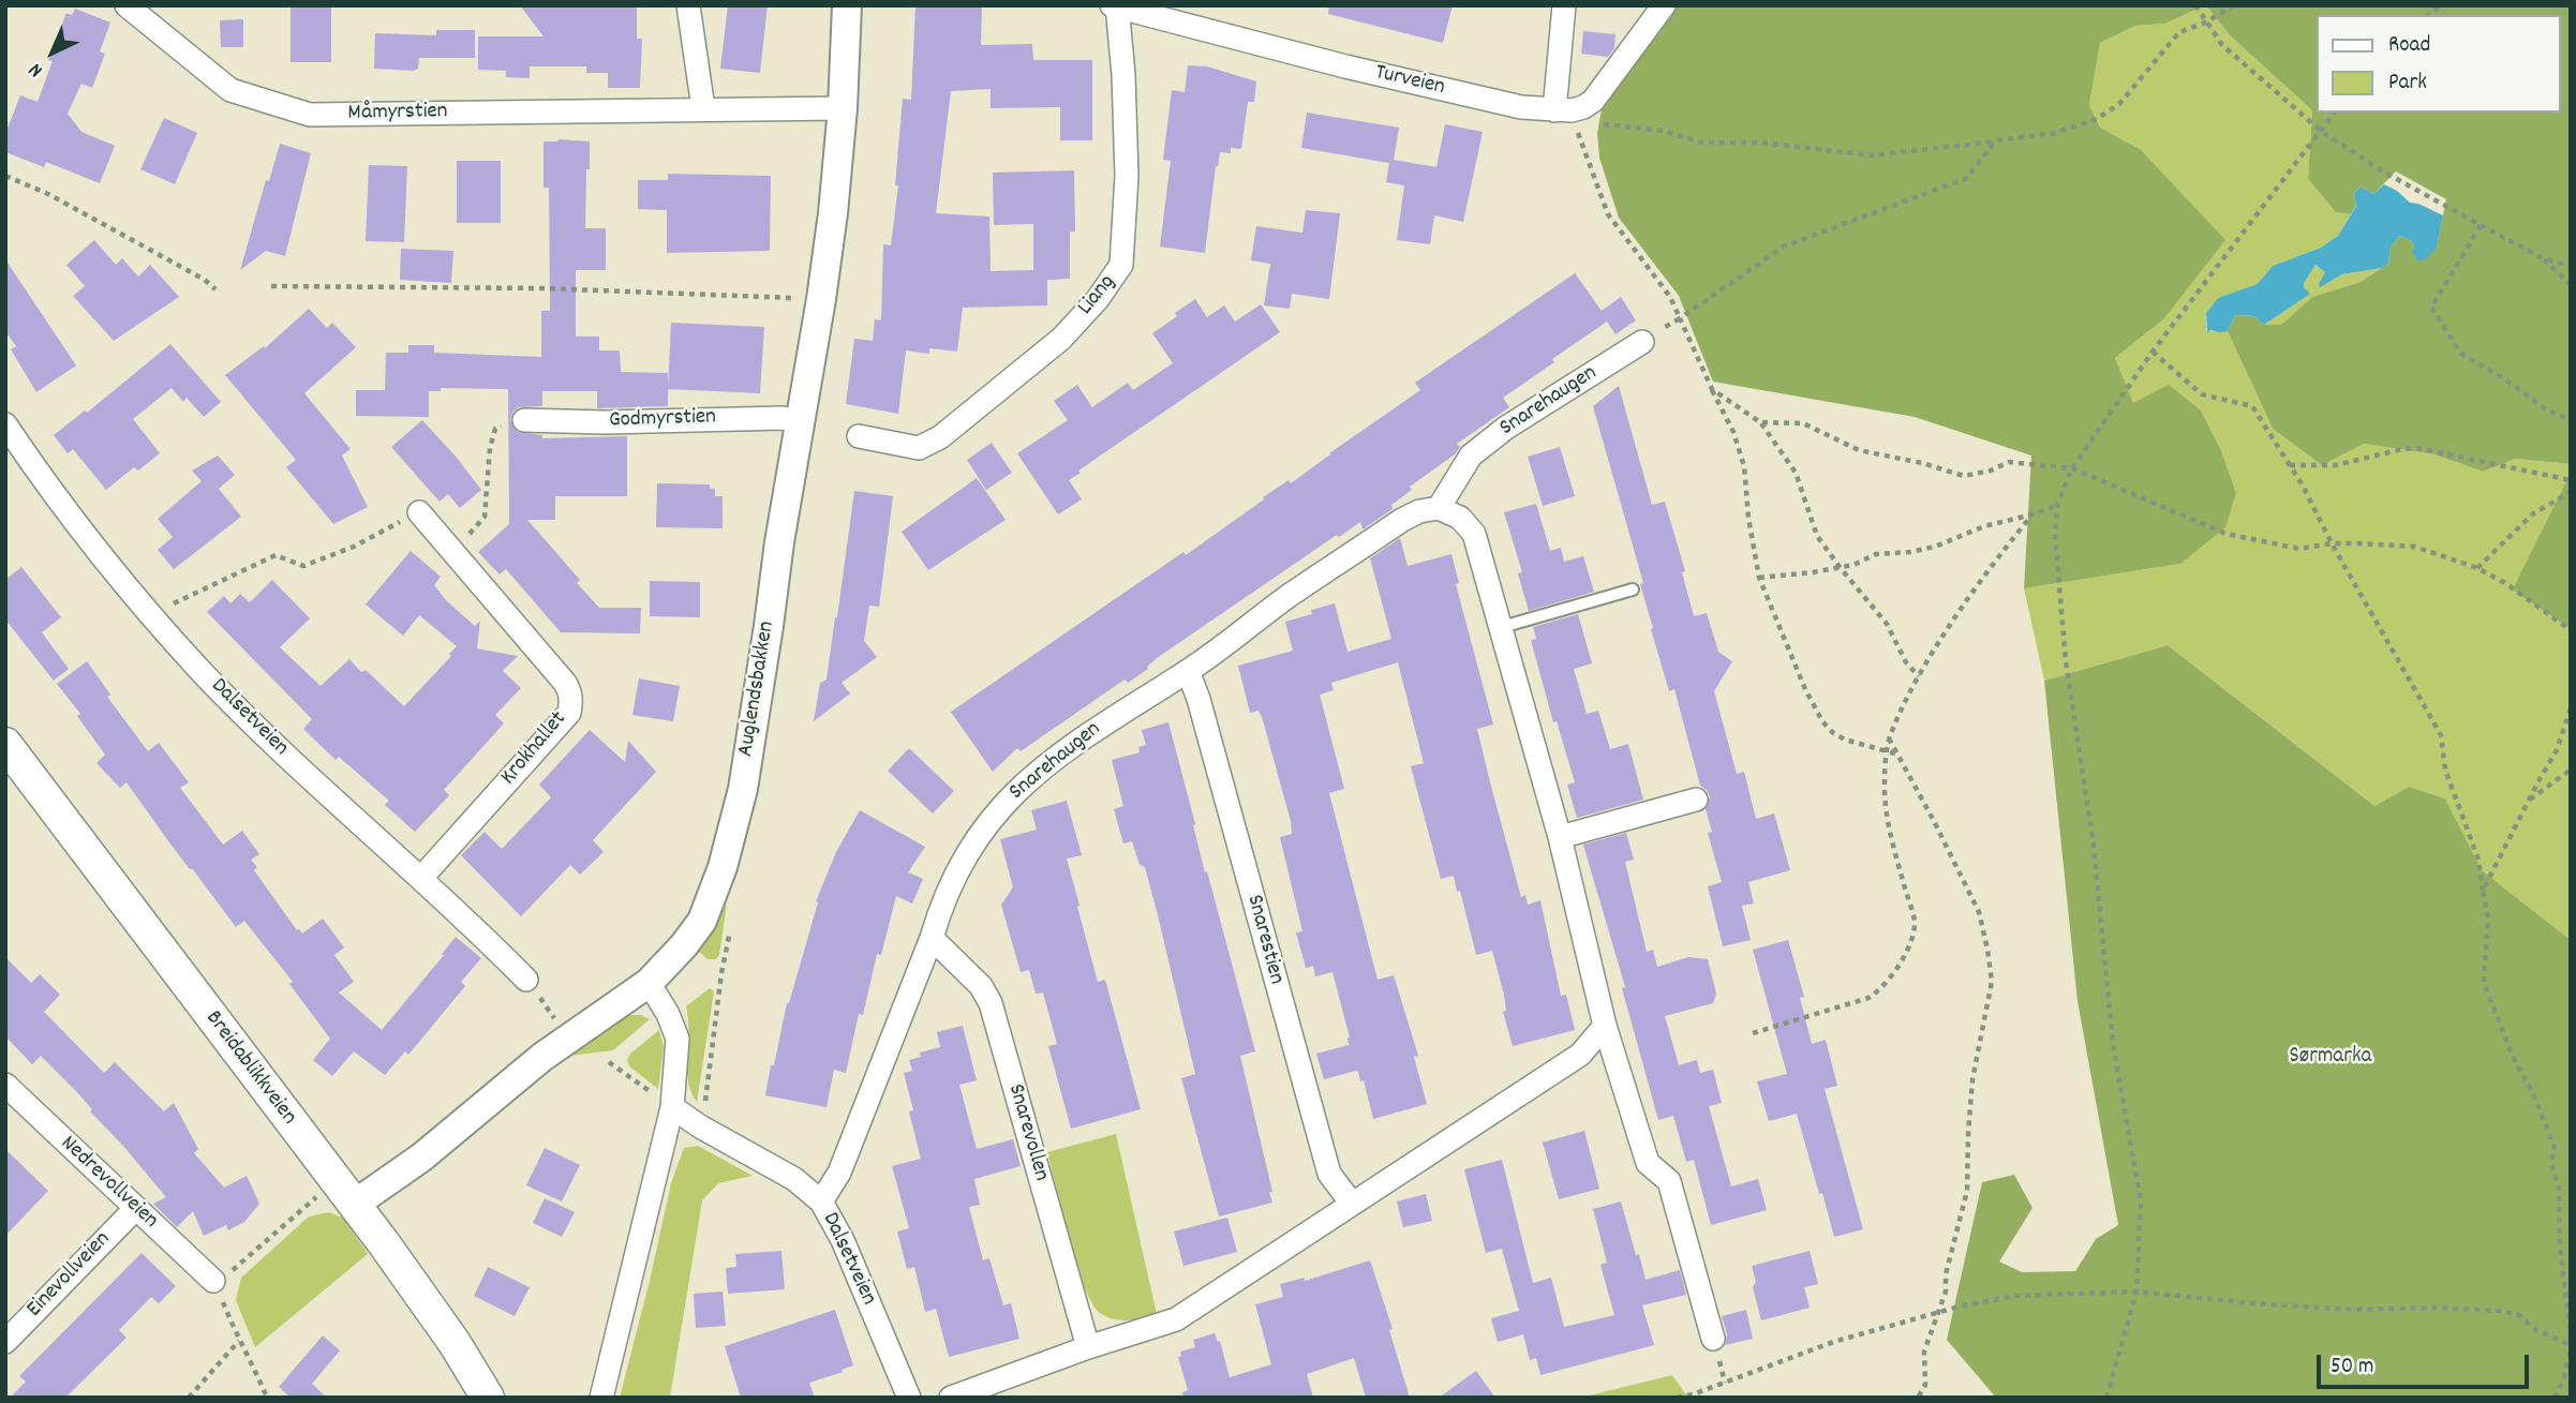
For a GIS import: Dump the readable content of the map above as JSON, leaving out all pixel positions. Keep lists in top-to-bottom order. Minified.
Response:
{"streets":{"main road":["Breidablikkveien"],"street":["Turveien","Måmyrstien","Liang","Snarehaugen","Godmyrstien","Auglendsbakken","Dalsetveien","Krokhallet","Snarestien","Snarevollen","Nedrevollveien","Einevollveien"]},"crossings":[["Turveien","Liang"],["Måmyrstien","Auglendsbakken"],["Snarehaugen","Dalsetveien"],["Snarehaugen","Snarestien"],["Snarehaugen","Snarevollen"],["Godmyrstien","Auglendsbakken"],["Auglendsbakken","Breidablikkveien"],["Dalsetveien","Krokhallet"],["Nedrevollveien","Einevollveien"]],"parks":["Sørmarka"],"legend":["Road","Park"],"scale_bar":"50 m","north":"bottom left"}
